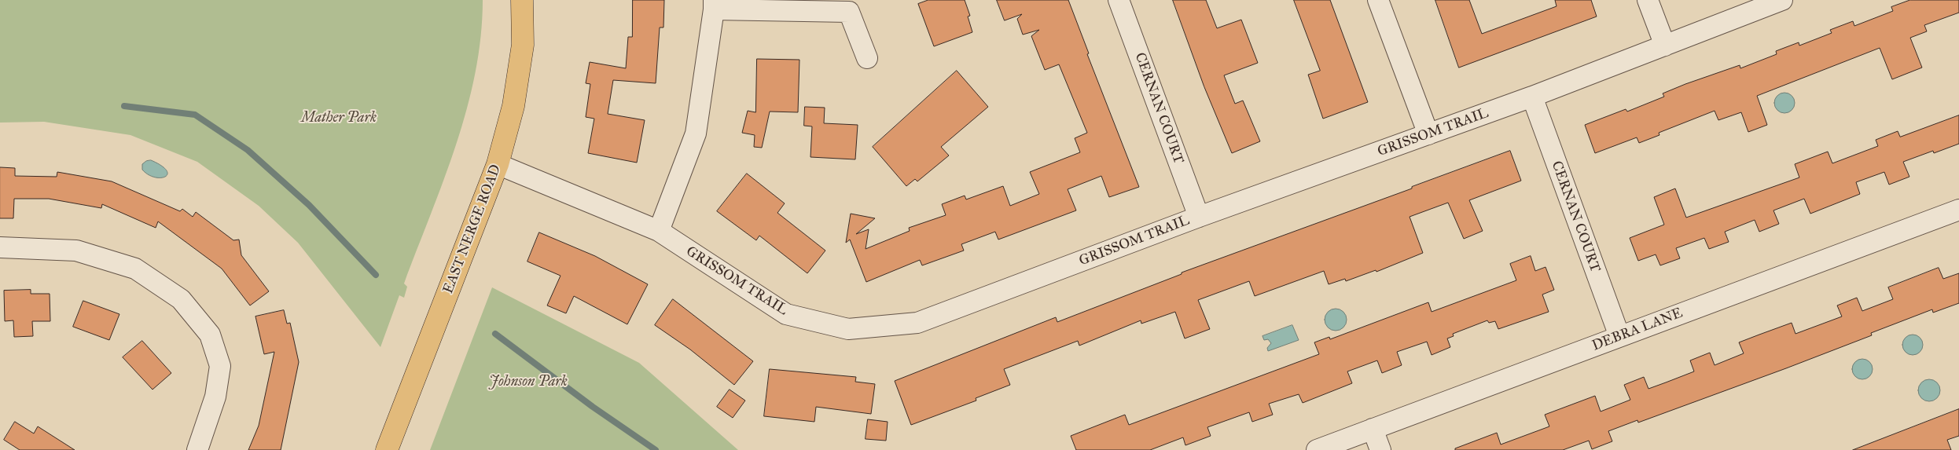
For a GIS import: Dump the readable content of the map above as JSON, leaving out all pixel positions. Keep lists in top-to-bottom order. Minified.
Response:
{"streets":{"main road":["EAST NERGE ROAD"],"street":["CERNAN COURT","GRISSOM TRAIL","DEBRA LANE"]},"crossings":[["CERNAN COURT","GRISSOM TRAIL"],["CERNAN COURT","DEBRA LANE"],["GRISSOM TRAIL","EAST NERGE ROAD"]],"parks":["Mather Park","Johnson Park"]}
